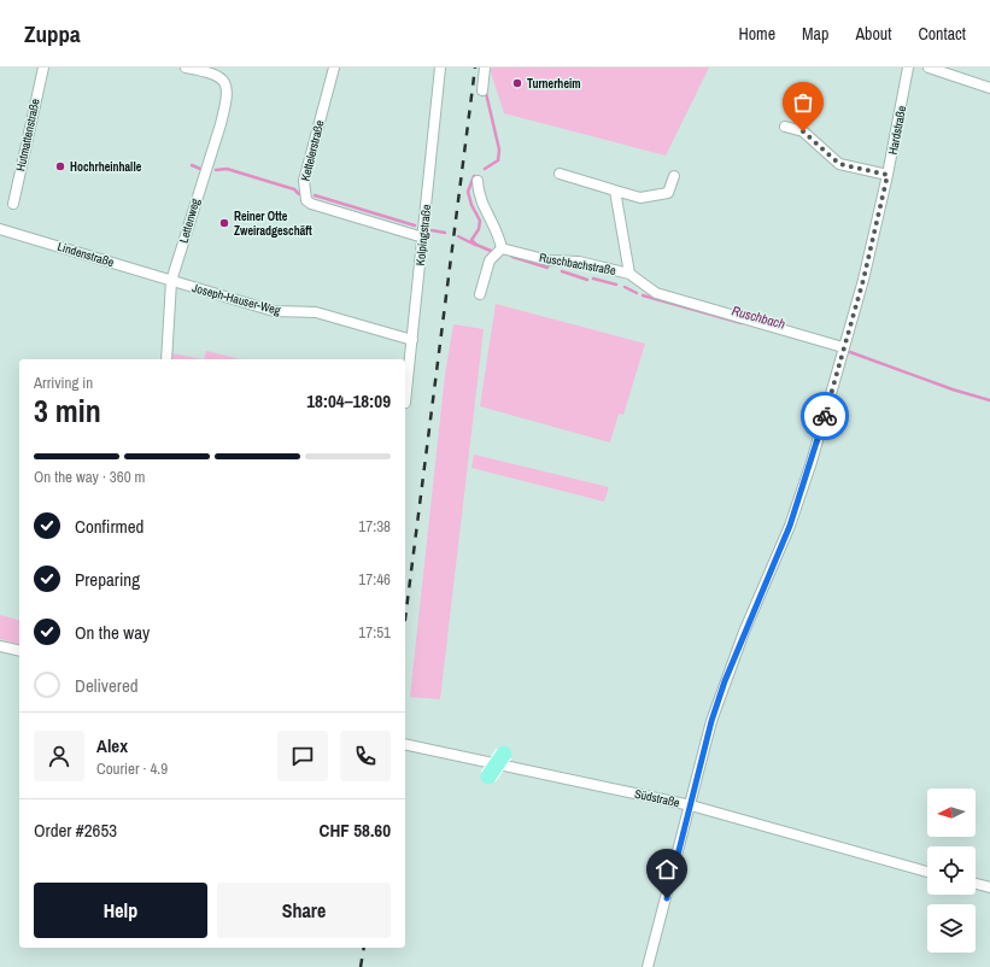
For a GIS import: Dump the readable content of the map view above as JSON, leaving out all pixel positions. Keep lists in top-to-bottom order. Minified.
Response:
{"streets":{"street":["Hardstraße","Hutmattenstraße","Kettelerstraße","Lettenweg","Kolpingstraße","Lindenstraße","Ruschbachstraße","Joseph-Hauser-Weg","Südstraße"]},"crossings":[["Hardstraße","Ruschbachstraße"],["Hardstraße","Südstraße"],["Kettelerstraße","Kolpingstraße"],["Lettenweg","Lindenstraße"],["Lettenweg","Joseph-Hauser-Weg"],["Kolpingstraße","Joseph-Hauser-Weg"],["Lindenstraße","Joseph-Hauser-Weg"]],"water":["Ruschbach"],"places":["Turnerheim","Hochrheinhalle","Reiner Otte Zweiradgeschäft"],"north":"left","page":{"header":"Zuppa","nav":["Home","Map","About","Contact"],"heading":["3 min","Arriving in","18:04–18:09"],"panel":["Alex","Courier · 4.9","Order #2653","CHF 58.60"],"bar":"On the way · 360 m","list":[["Confirmed","17:38"],["Preparing","17:46"],["On the way","17:51"],"Delivered"],"buttons":["Help","Share"]}}
